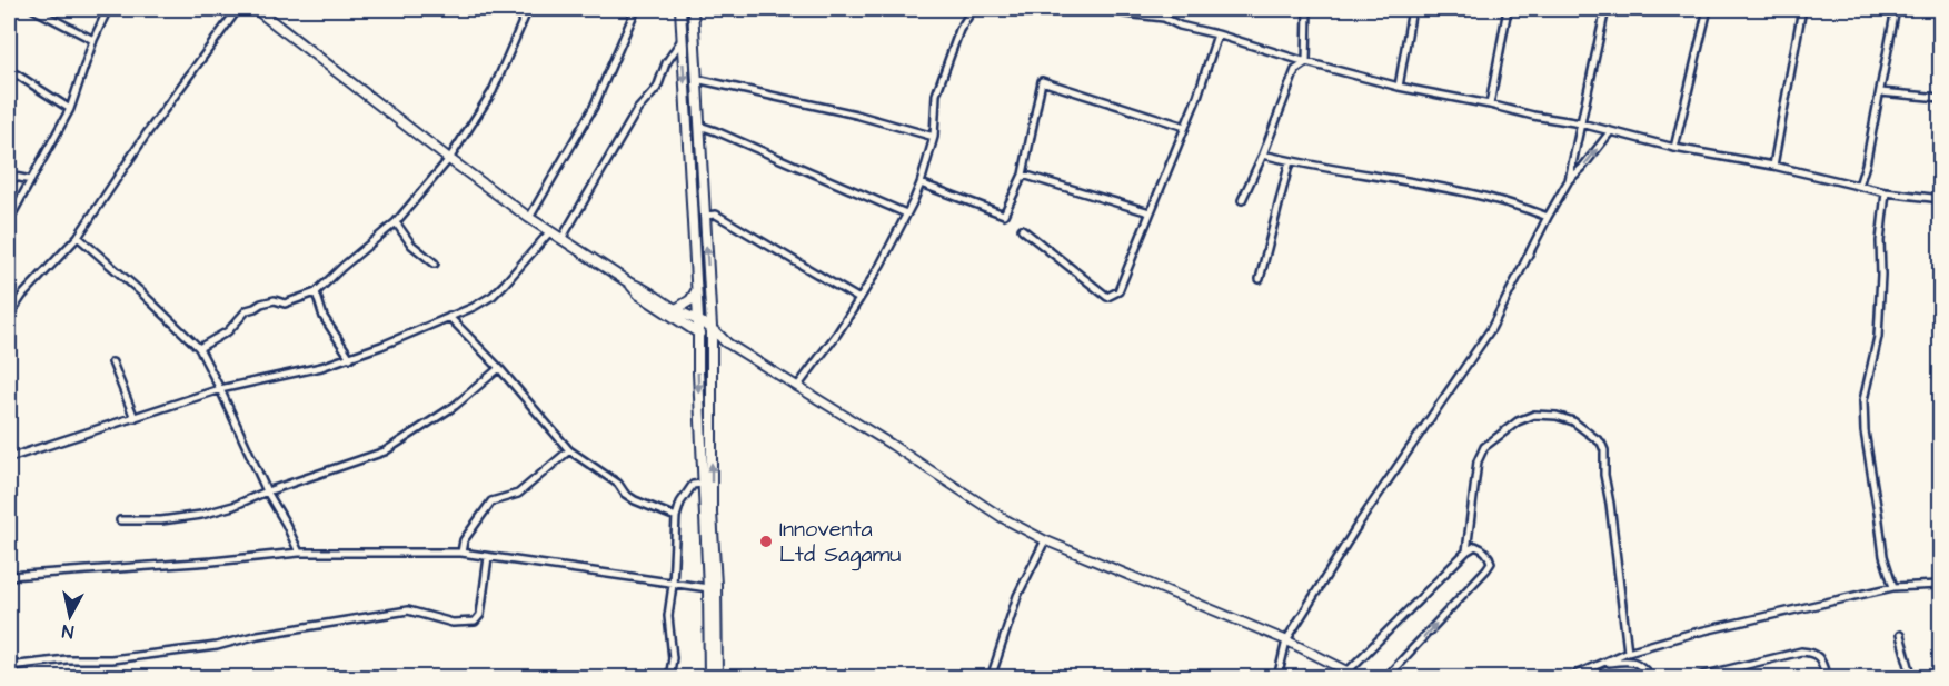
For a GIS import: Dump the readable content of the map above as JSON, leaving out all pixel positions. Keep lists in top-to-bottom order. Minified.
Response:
{"places":["Innoventa Ltd Sagamu"],"north":"bottom"}
